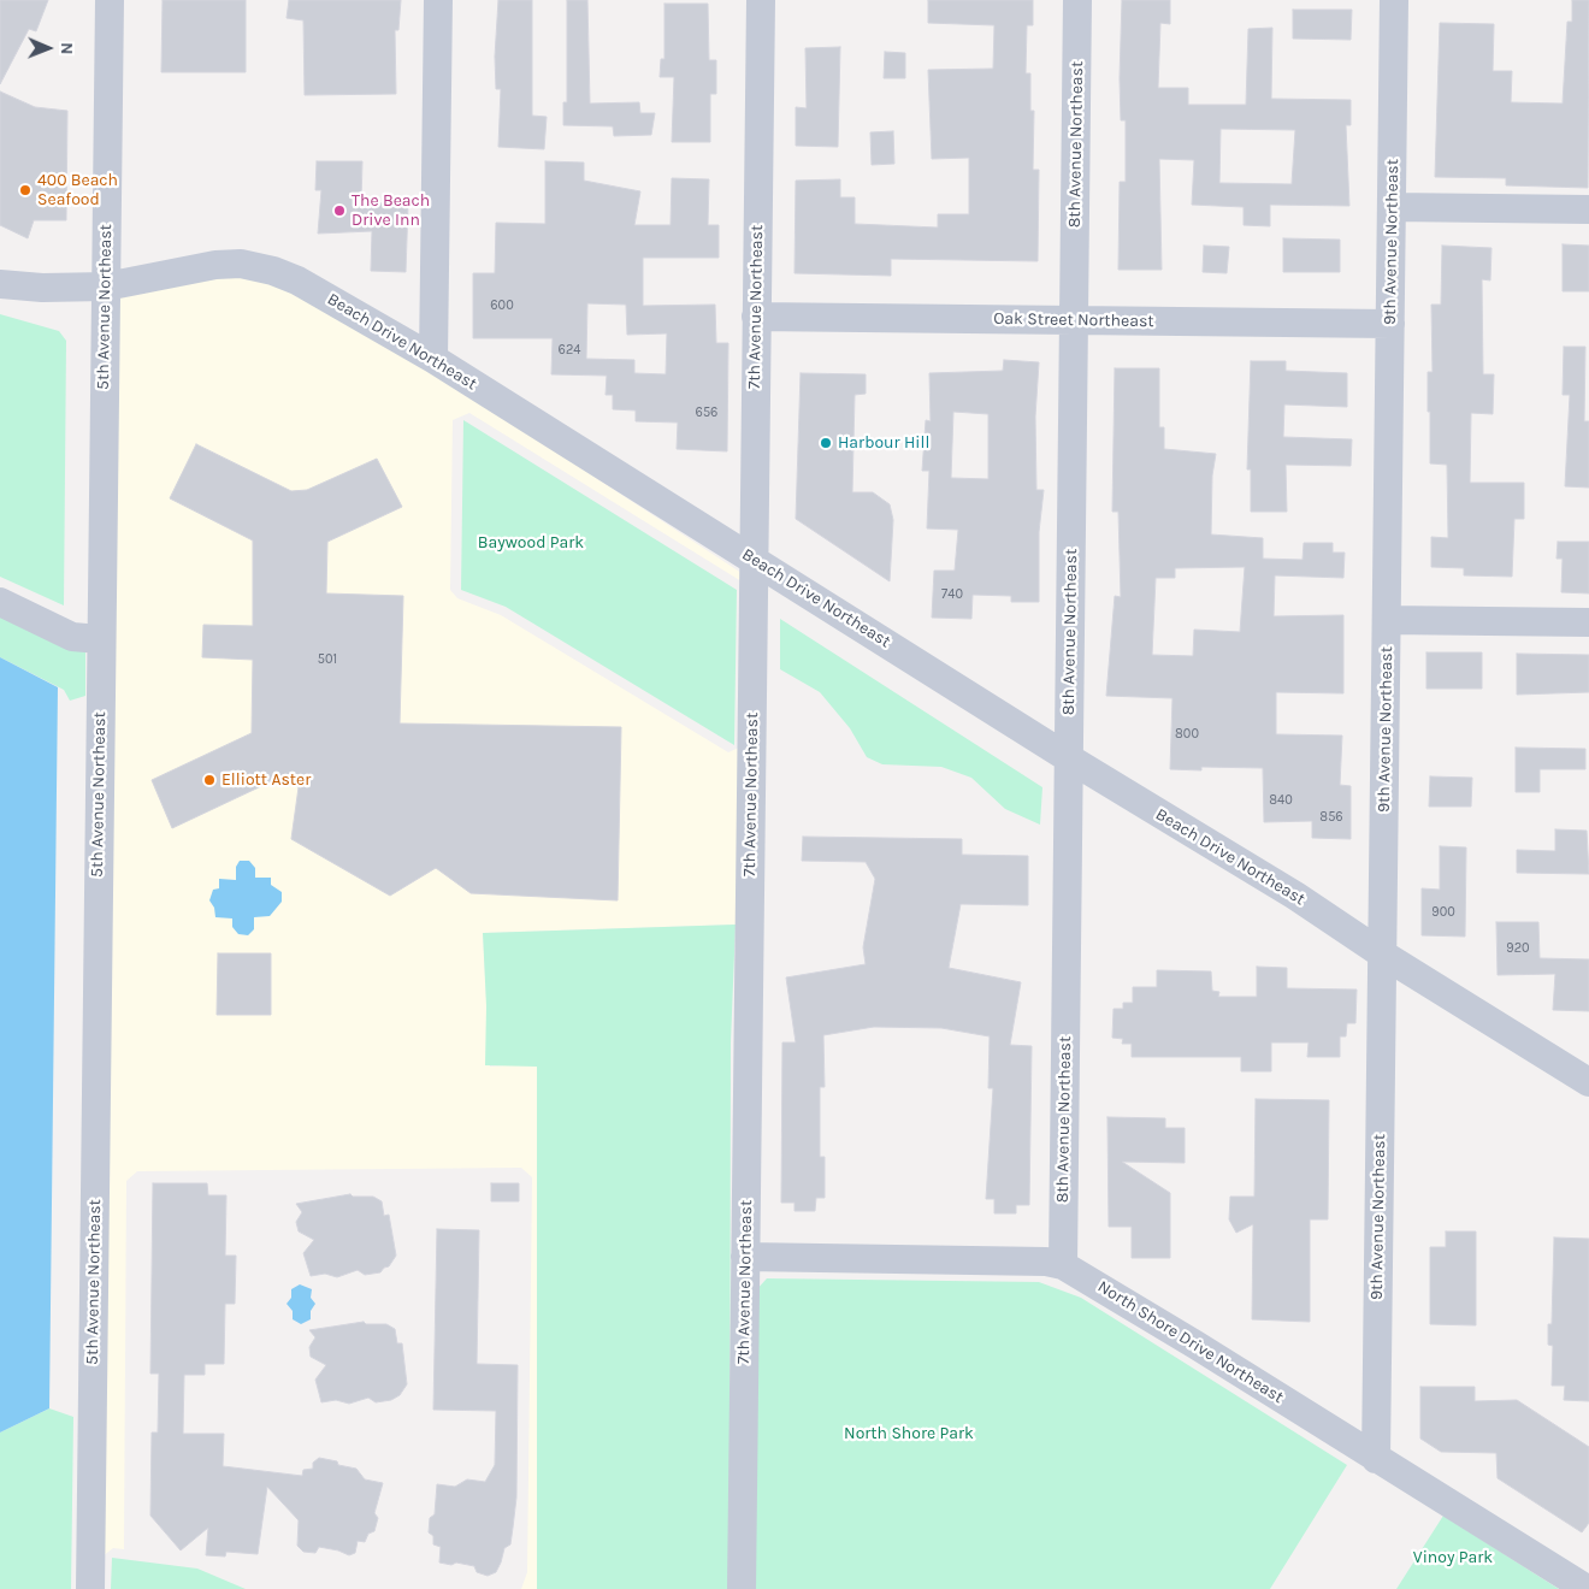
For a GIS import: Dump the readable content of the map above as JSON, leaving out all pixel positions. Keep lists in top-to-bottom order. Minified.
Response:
{"streets":{"street":["8th Avenue Northeast","9th Avenue Northeast","5th Avenue Northeast","7th Avenue Northeast","Oak Street Northeast","Beach Drive Northeast","North Shore Drive Northeast"]},"crossings":[["8th Avenue Northeast","Oak Street Northeast"],["8th Avenue Northeast","Beach Drive Northeast"],["8th Avenue Northeast","North Shore Drive Northeast"],["9th Avenue Northeast","Oak Street Northeast"],["9th Avenue Northeast","Beach Drive Northeast"],["9th Avenue Northeast","North Shore Drive Northeast"],["5th Avenue Northeast","Beach Drive Northeast"],["7th Avenue Northeast","Oak Street Northeast"],["7th Avenue Northeast","Beach Drive Northeast"],["7th Avenue Northeast","North Shore Drive Northeast"]],"parks":["Baywood Park","North Shore Park","Vinoy Park"],"places":["400 Beach Seafood","The Beach Drive Inn","Harbour Hill","Elliott Aster"],"house_numbers":["600","624","656","740","501","800","840","856","900","920"],"north":"right"}
